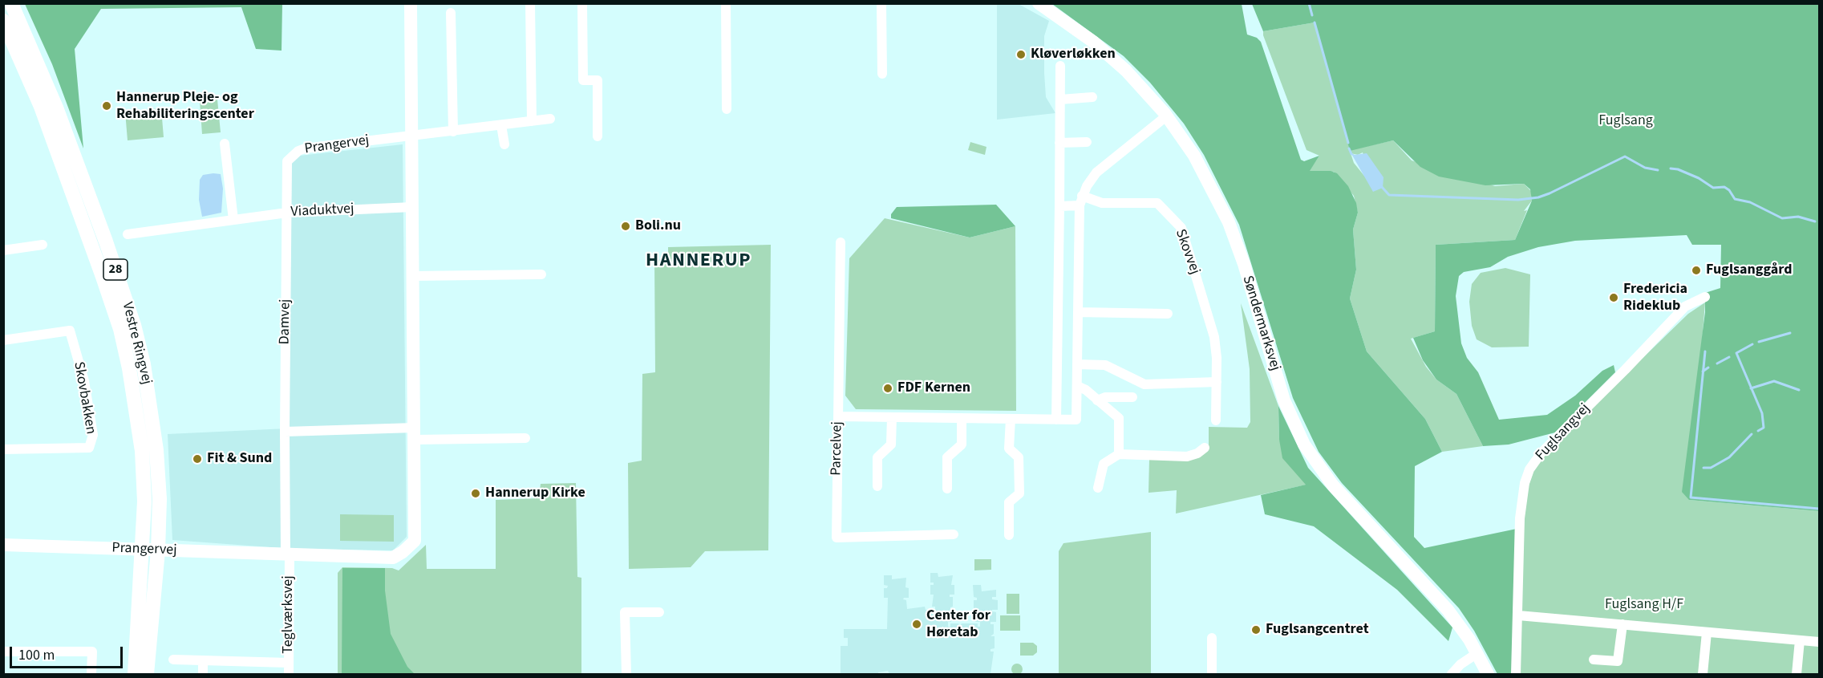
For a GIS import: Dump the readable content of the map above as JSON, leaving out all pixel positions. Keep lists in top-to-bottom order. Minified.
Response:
{"streets":{"main road":["28","Vestre Ringvej"],"street":["Prangervej","Viaduktvej","Skovvej","Damvej","Søndermarksvej","Skovbakken","Fuglsangvej","Parcelvej","Teglværksvej"]},"crossings":[["Prangervej","Viaduktvej"],["Prangervej","Damvej"],["Prangervej","Vestre Ringvej"],["Prangervej","Teglværksvej"],["Viaduktvej","Damvej"],["Damvej","Teglværksvej"]],"districts":["HANNERUP"],"parks":["Fuglsang","Fuglsang H/F"],"places":["Kløverløkken","Hannerup Pleje- og Rehabiliteringscenter","Boli.nu","Fuglsanggård","Fredericia Rideklub","FDF Kernen","Fit & Sund","Hannerup Kirke","Center for Høretab","Fuglsangcentret"],"scale_bar":"100 m"}
